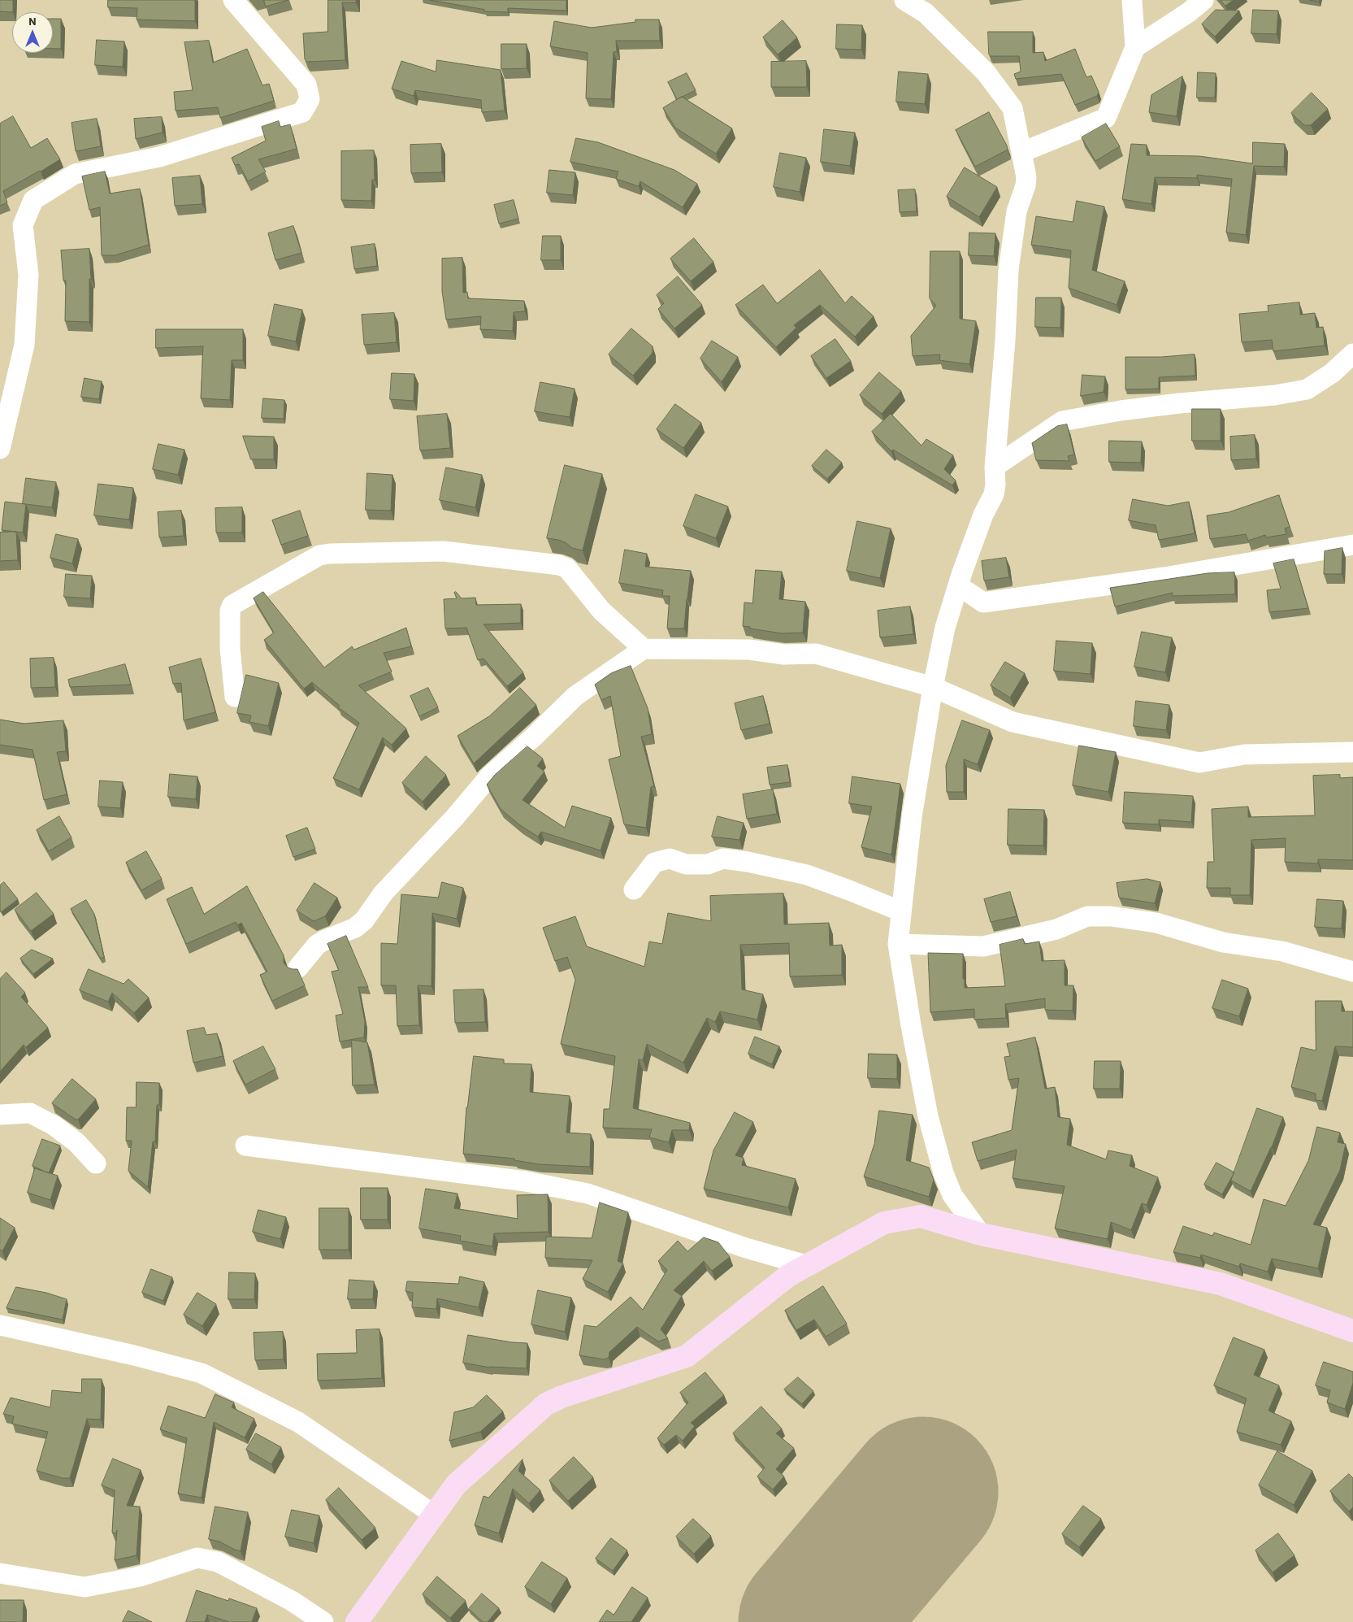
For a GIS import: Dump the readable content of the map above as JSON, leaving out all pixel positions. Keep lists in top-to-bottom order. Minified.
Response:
{"north":"top"}
